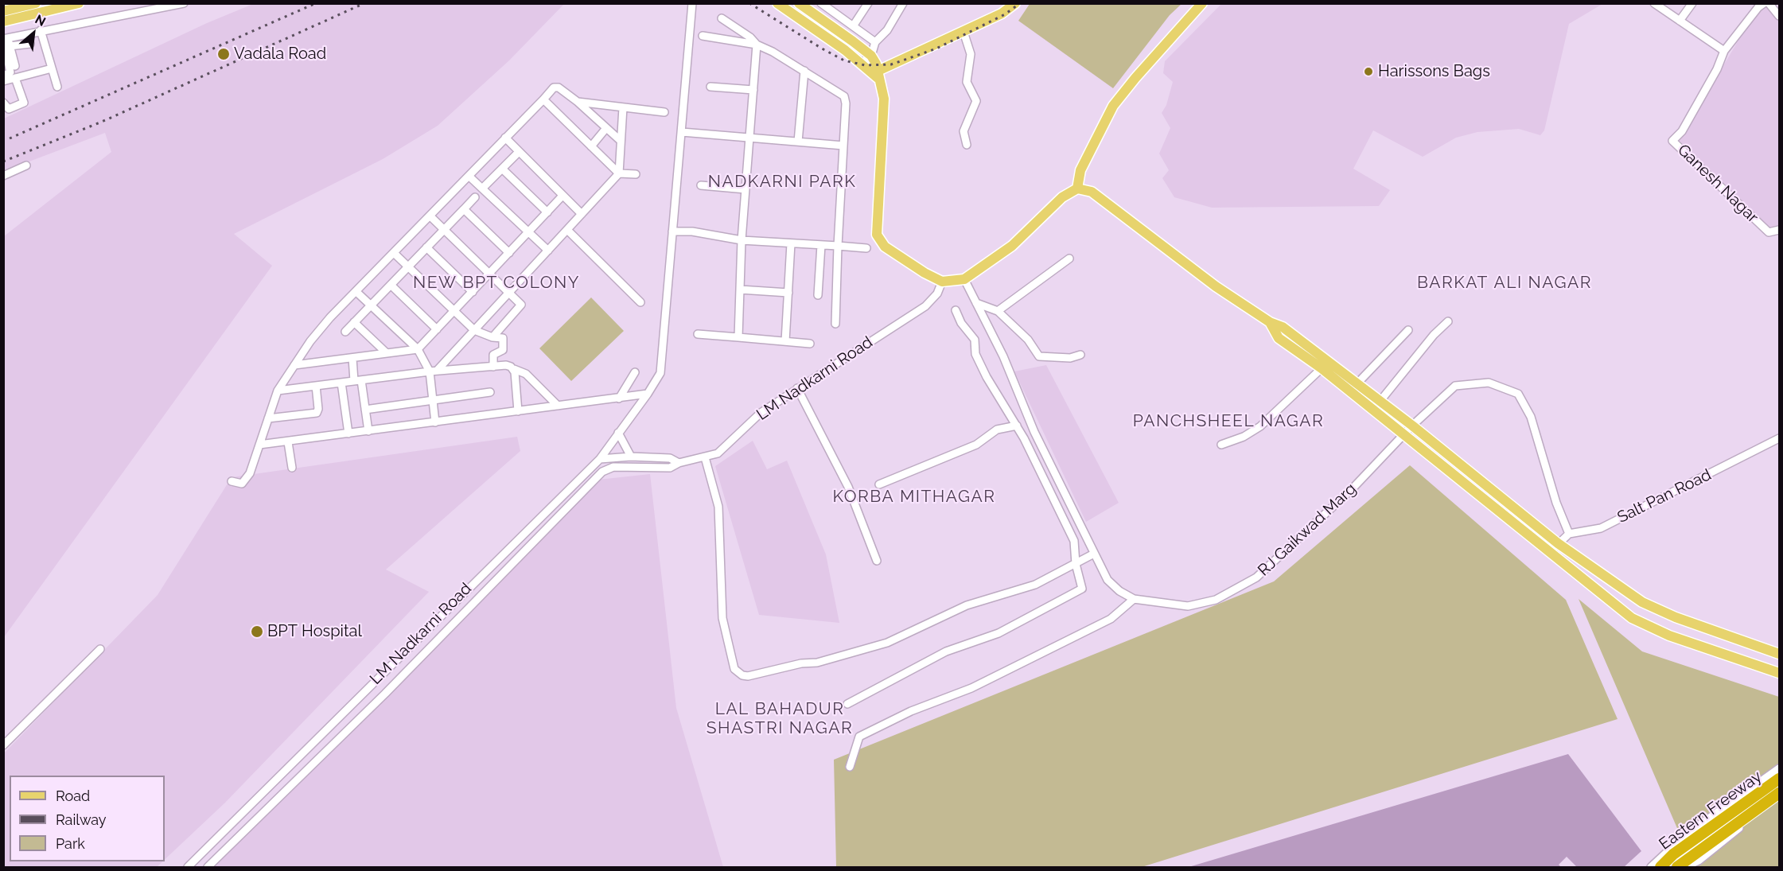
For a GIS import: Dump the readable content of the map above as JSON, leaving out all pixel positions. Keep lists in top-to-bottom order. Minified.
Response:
{"streets":{"highway":["Eastern Freeway"],"street":["Ganesh Nagar","LM Nadkarni Road","Salt Pan Road","RJ Gaikwad Marg"]},"crossings":[["Salt Pan Road","RJ Gaikwad Marg"]],"districts":["NADKARNI PARK","NEW BPT COLONY","BARKAT ALI NAGAR","PANCHSHEEL NAGAR","KORBA MITHAGAR","LAL BAHADUR SHASTRI NAGAR"],"places":["Vadala Road","Harissons Bags","BPT Hospital"],"legend":["Road","Railway","Park"],"north":"top right"}
